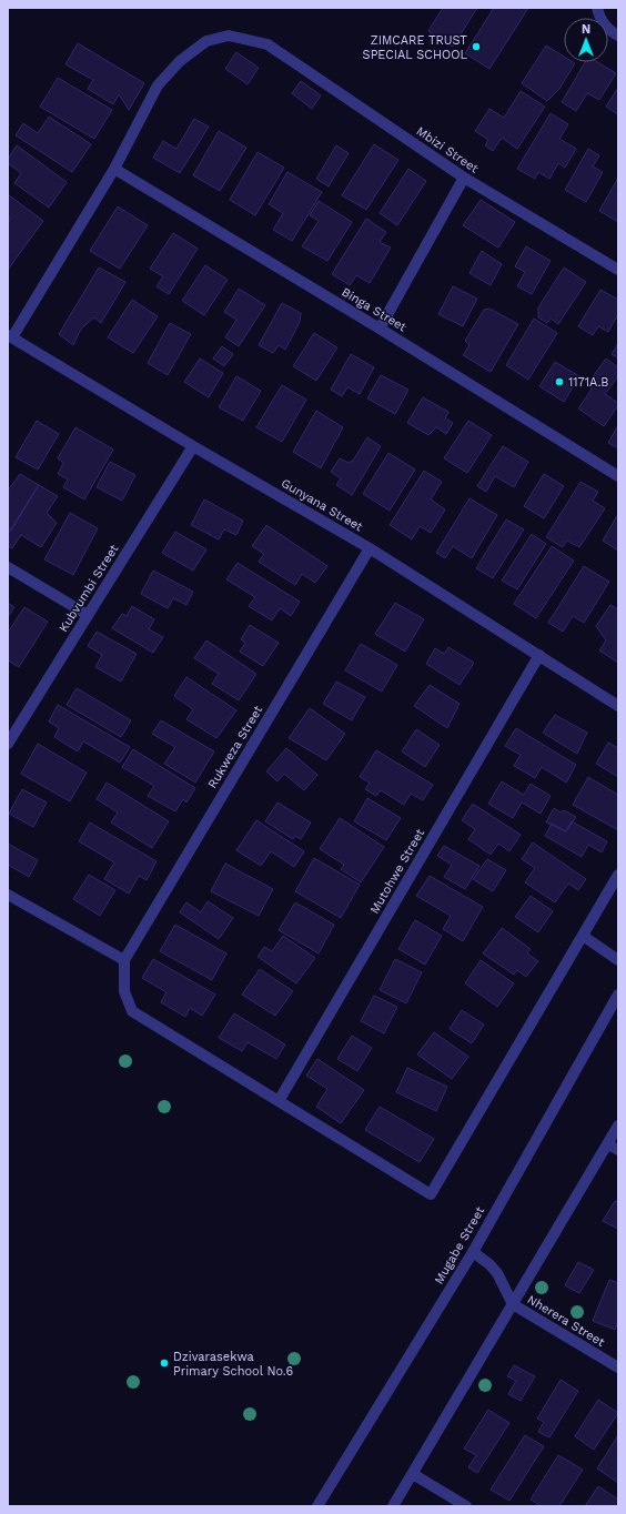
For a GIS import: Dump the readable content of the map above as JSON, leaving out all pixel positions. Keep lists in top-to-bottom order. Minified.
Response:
{"streets":{"street":["Mbizi Street","Binga Street","Gunyana Street","Kubvumbi Street","Rukweza Street","Mutohwe Street","Mugabe Street","Nherera Street"]},"crossings":[["Mbizi Street","Binga Street"],["Gunyana Street","Kubvumbi Street"],["Gunyana Street","Rukweza Street"],["Gunyana Street","Mutohwe Street"],["Mugabe Street","Nherera Street"]],"places":["ZIMCARE TRUST SPECIAL SCHOOL","1171A.B","Dzivarasekwa Primary School No.6"],"north":"top"}
